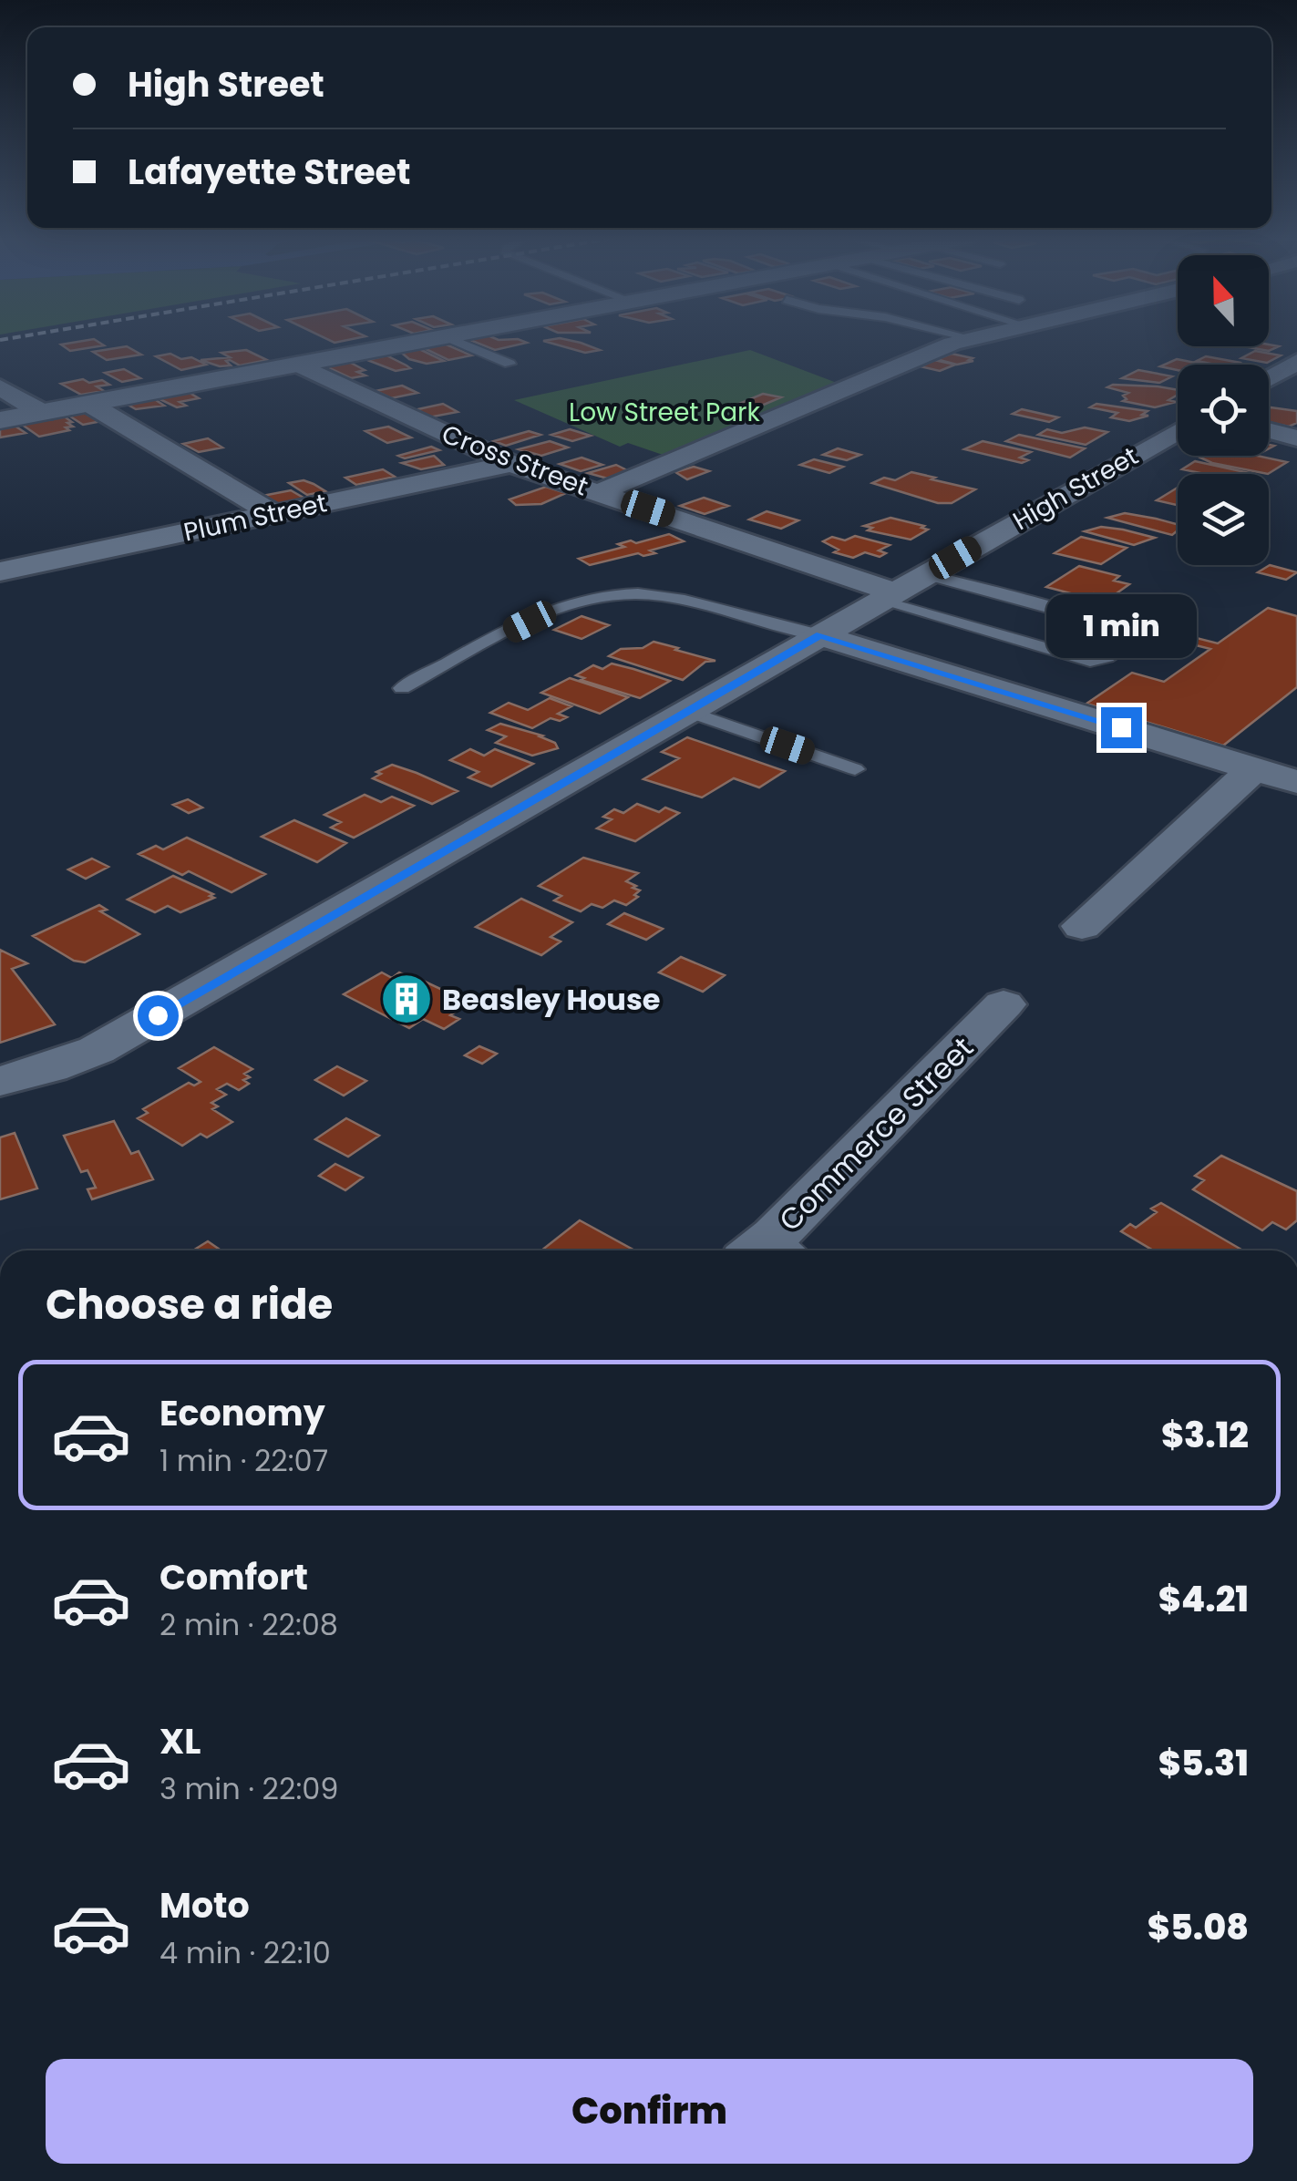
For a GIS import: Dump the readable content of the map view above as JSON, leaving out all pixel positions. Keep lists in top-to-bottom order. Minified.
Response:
{"streets":{"street":["Cross Street","High Street","Plum Street","Commerce Street"]},"crossings":[["Cross Street","High Street"],["Cross Street","Plum Street"]],"parks":["Low Street Park"],"places":{"building":["Beasley House"]},"north":"top","page":{"banner":["High Street","Lafayette Street"],"bubble":"1 min","heading":"Choose a ride","list":[{"name":"Economy","note":"1 min · 22:07","value":"$3.12"},{"name":"Comfort","note":"2 min · 22:08","value":"$4.21"},{"name":"XL","note":"3 min · 22:09","value":"$5.31"},{"name":"Moto","note":"4 min · 22:10","value":"$5.08"}],"buttons":"Confirm"}}
